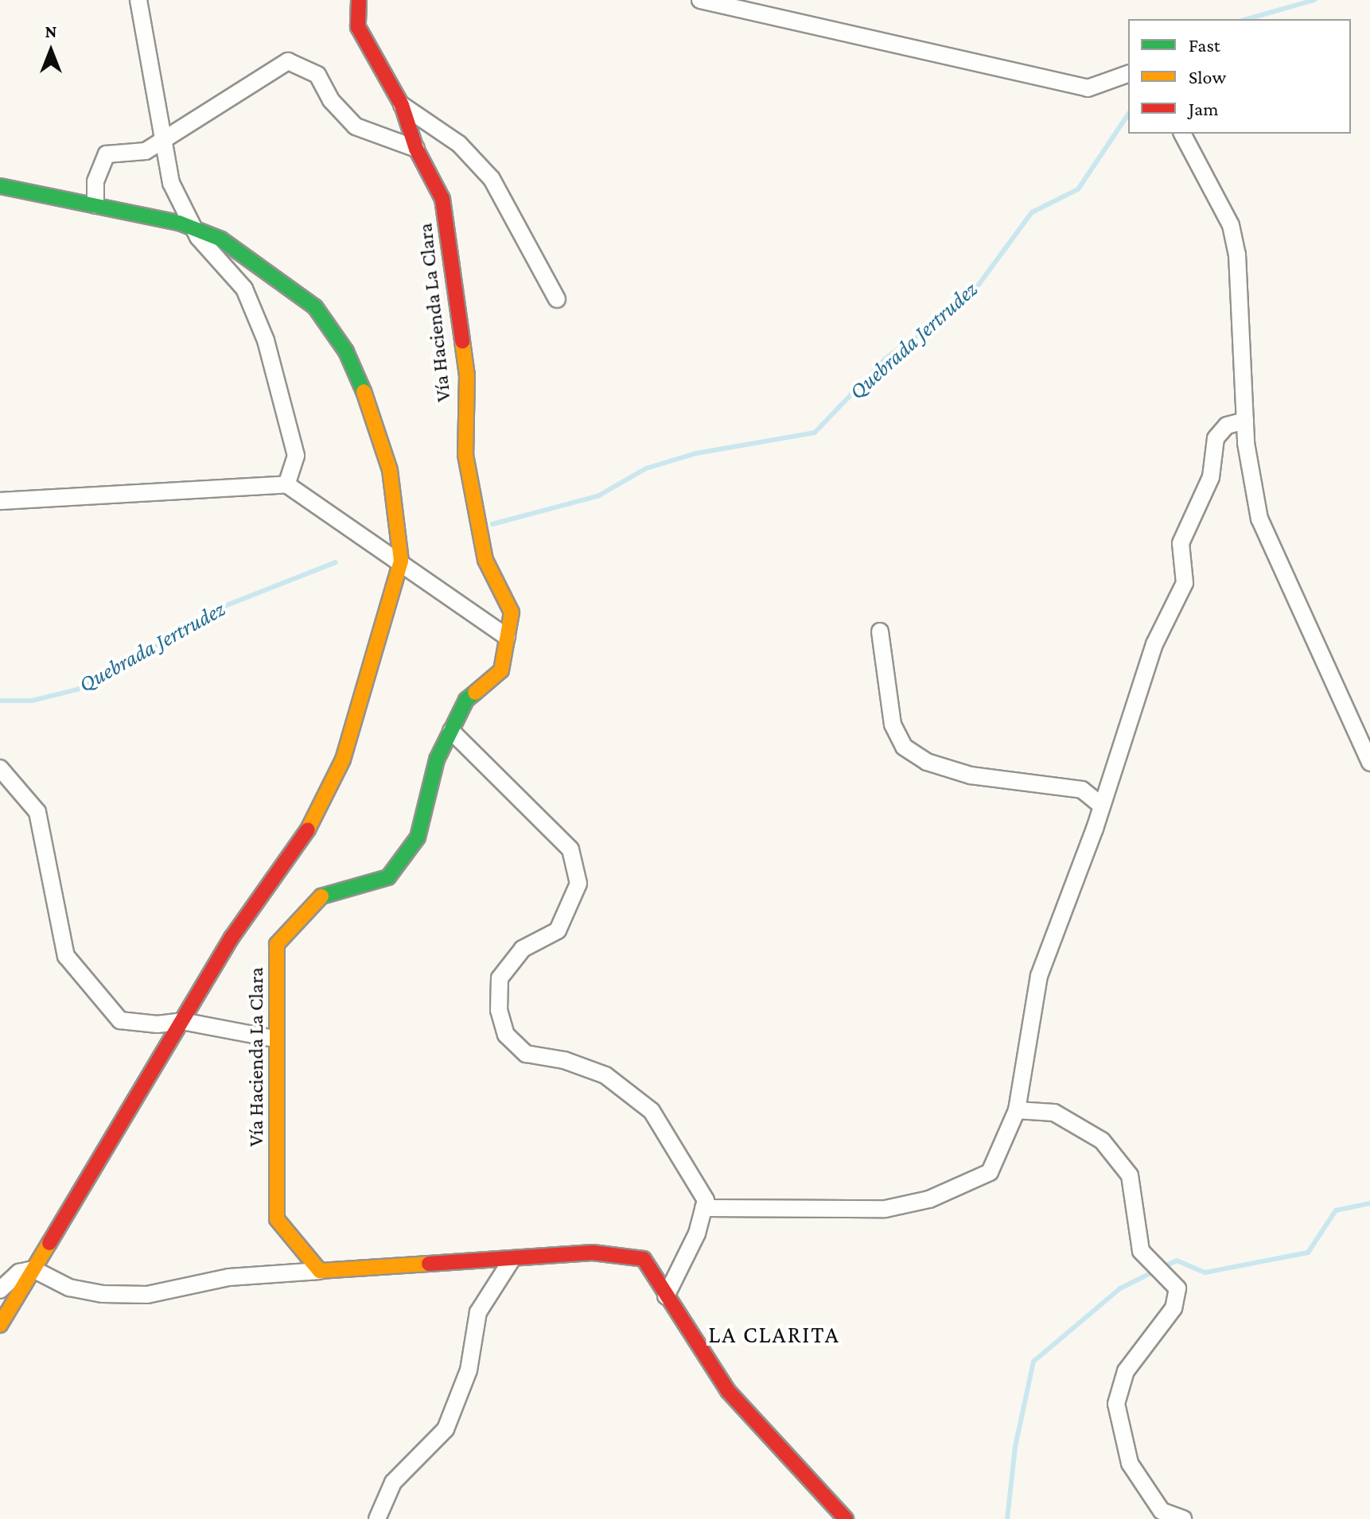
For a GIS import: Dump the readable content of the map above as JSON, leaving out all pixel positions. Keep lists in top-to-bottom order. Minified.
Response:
{"streets":{"street":["Vía Hacienda La Clara"]},"districts":["LA CLARITA"],"water":["Quebrada Jertrudez"],"legend":["Fast","Slow","Jam"],"north":"top"}
